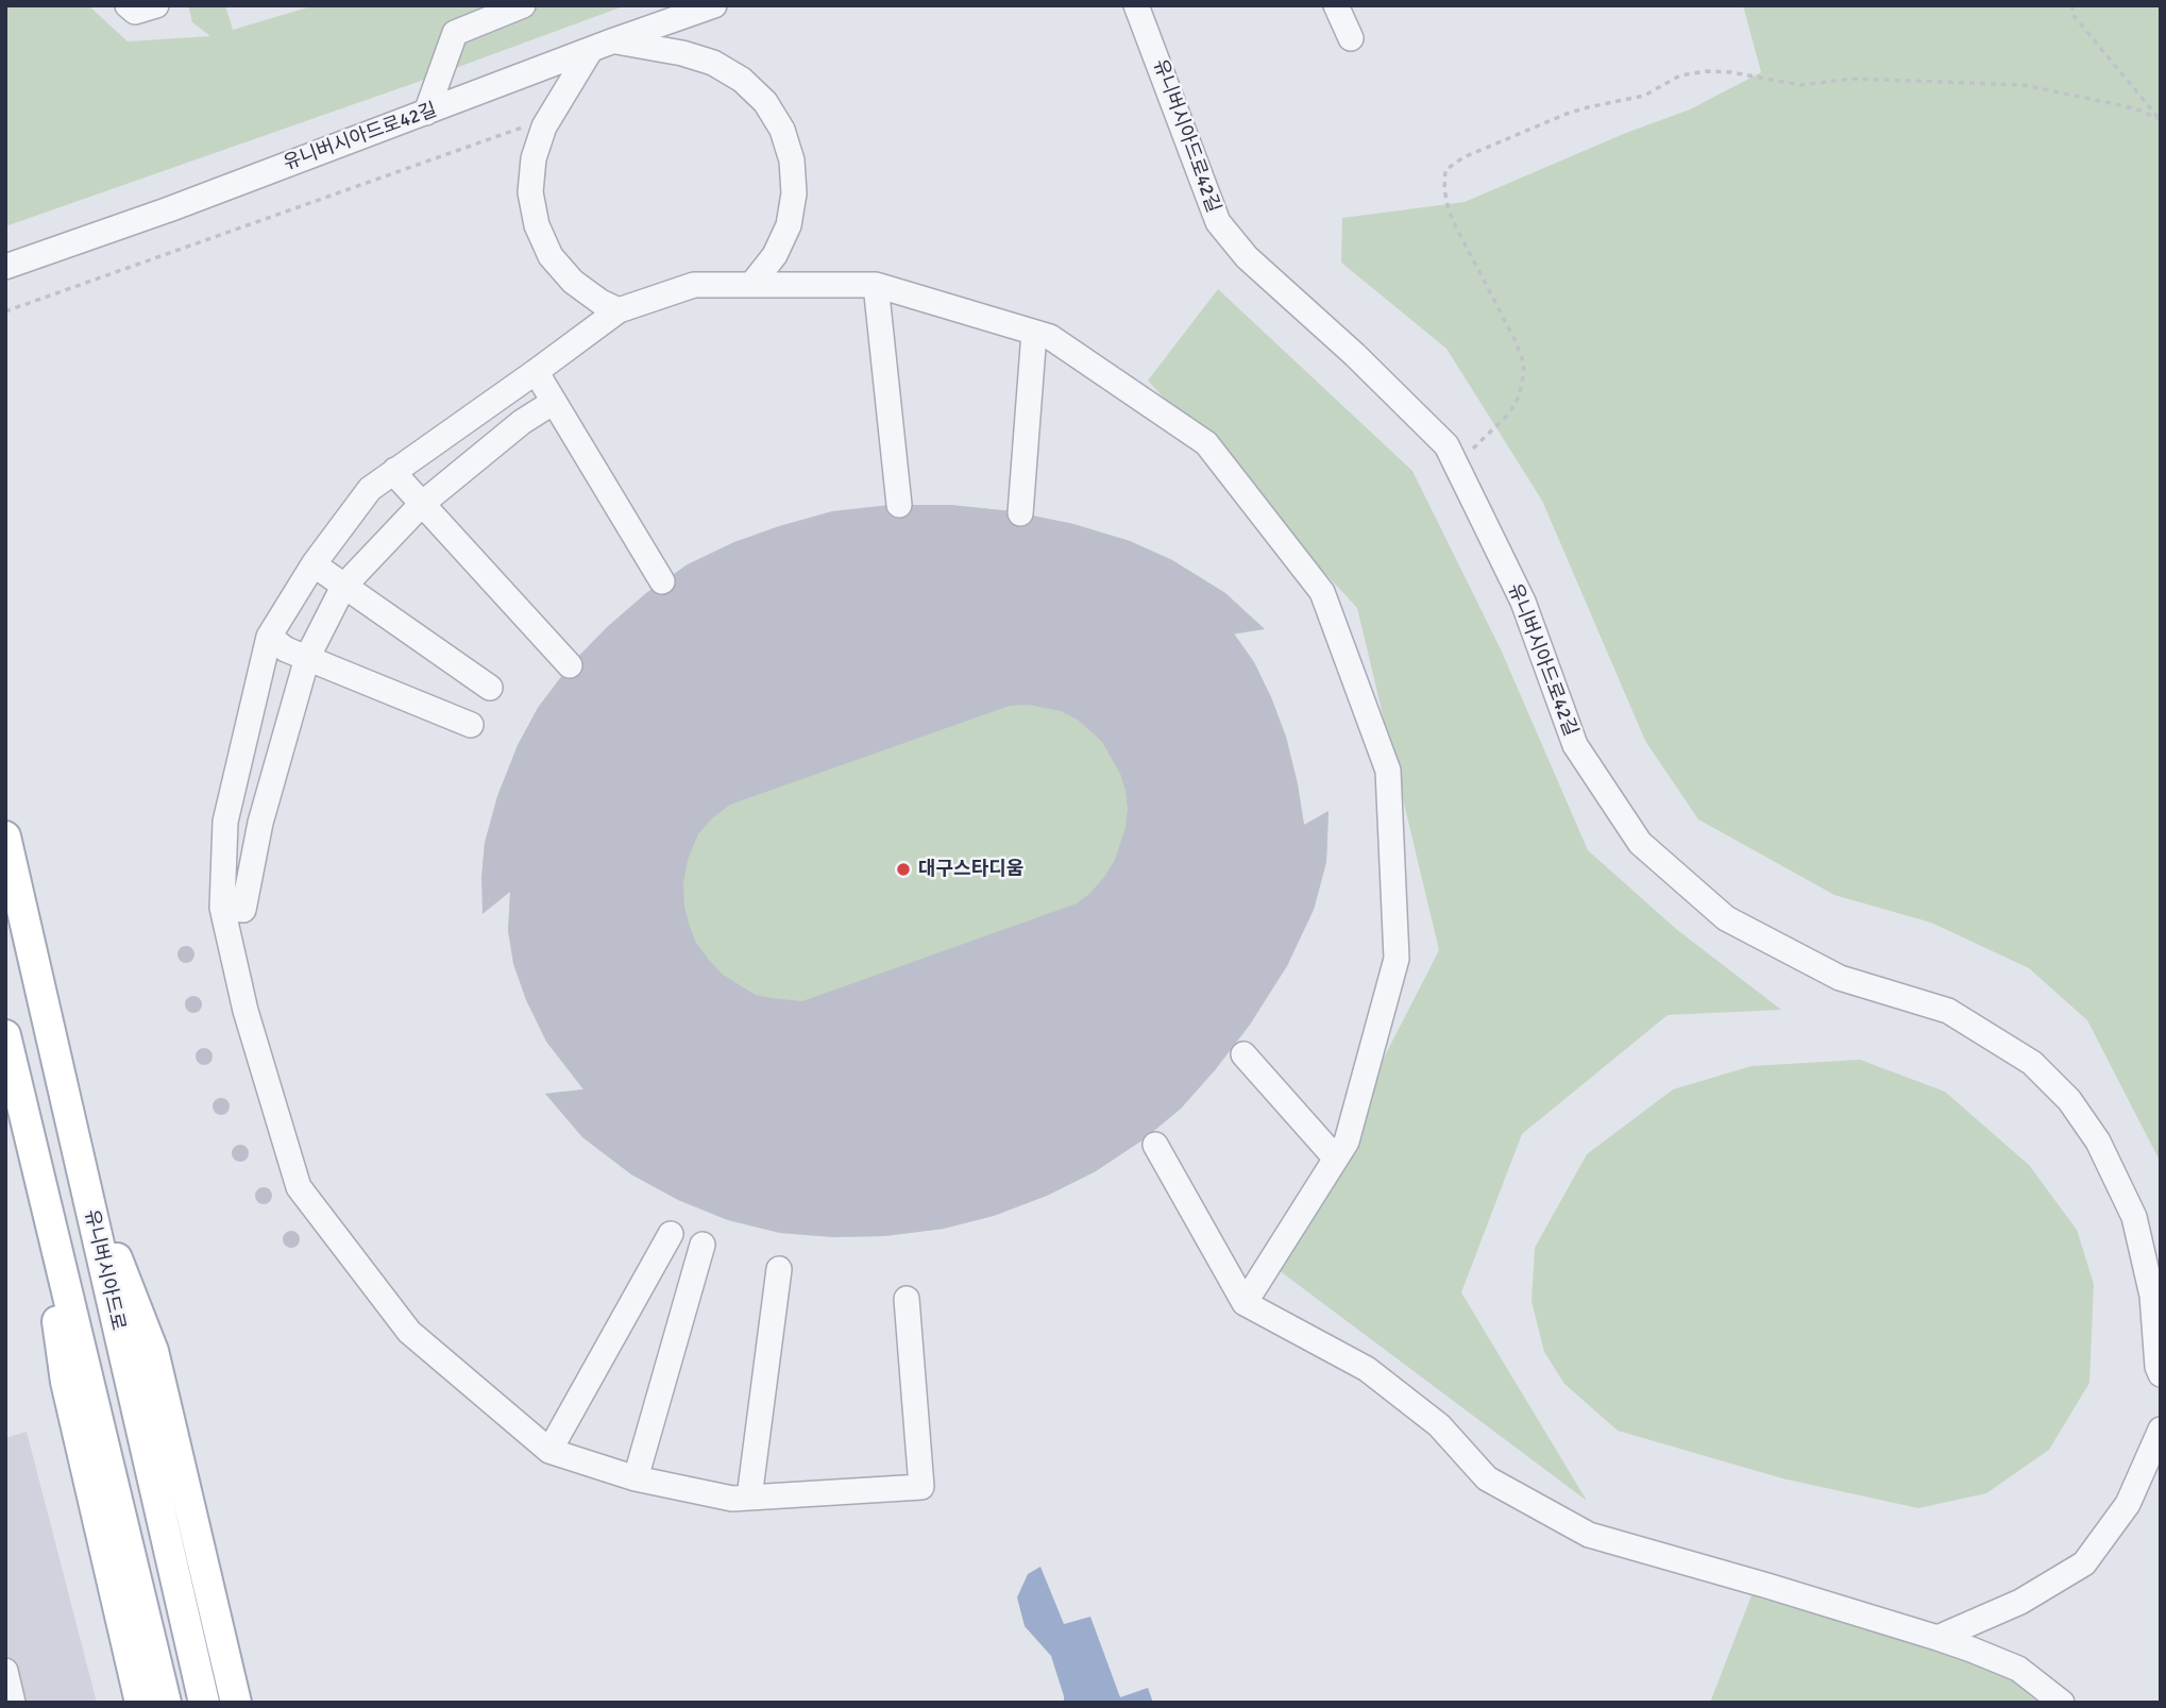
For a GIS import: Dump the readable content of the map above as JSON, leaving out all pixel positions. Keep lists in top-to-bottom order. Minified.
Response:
{"streets":{"main road":["유니버시아드로"],"street":["유니버시아드로42길"]},"places":["대구스타디움"]}
